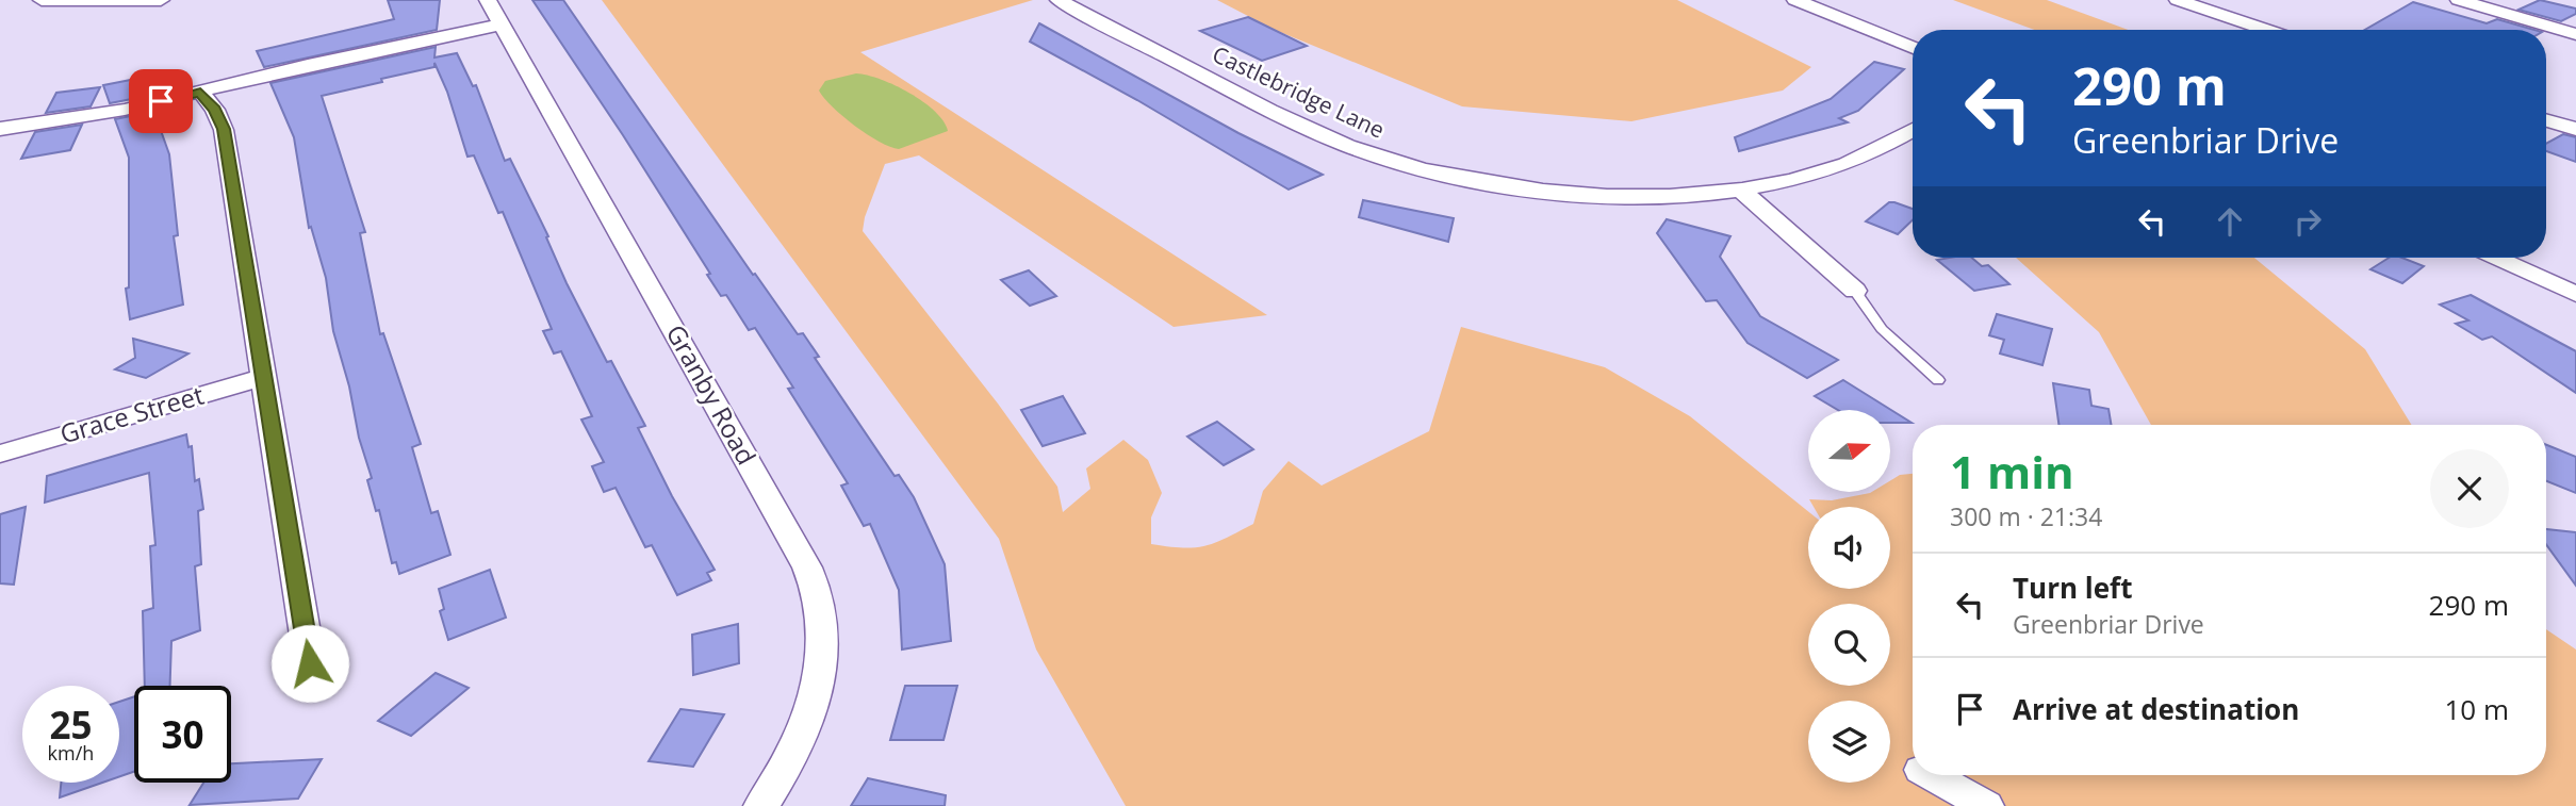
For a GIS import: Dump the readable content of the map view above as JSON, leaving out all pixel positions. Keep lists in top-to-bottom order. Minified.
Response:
{"streets":{"street":["Castlebridge Lane","Granby Road","Grace Street"]},"north":"right","page":{"turn":["290 m","Greenbriar Drive"],"heading":["1 min","300 m · 21:34"],"list":[{"name":"Turn left","note":"Greenbriar Drive","value":"290 m"},{"name":"Arrive at destination","value":"10 m"}],"speed":"25 km/h","limit":"30"}}
